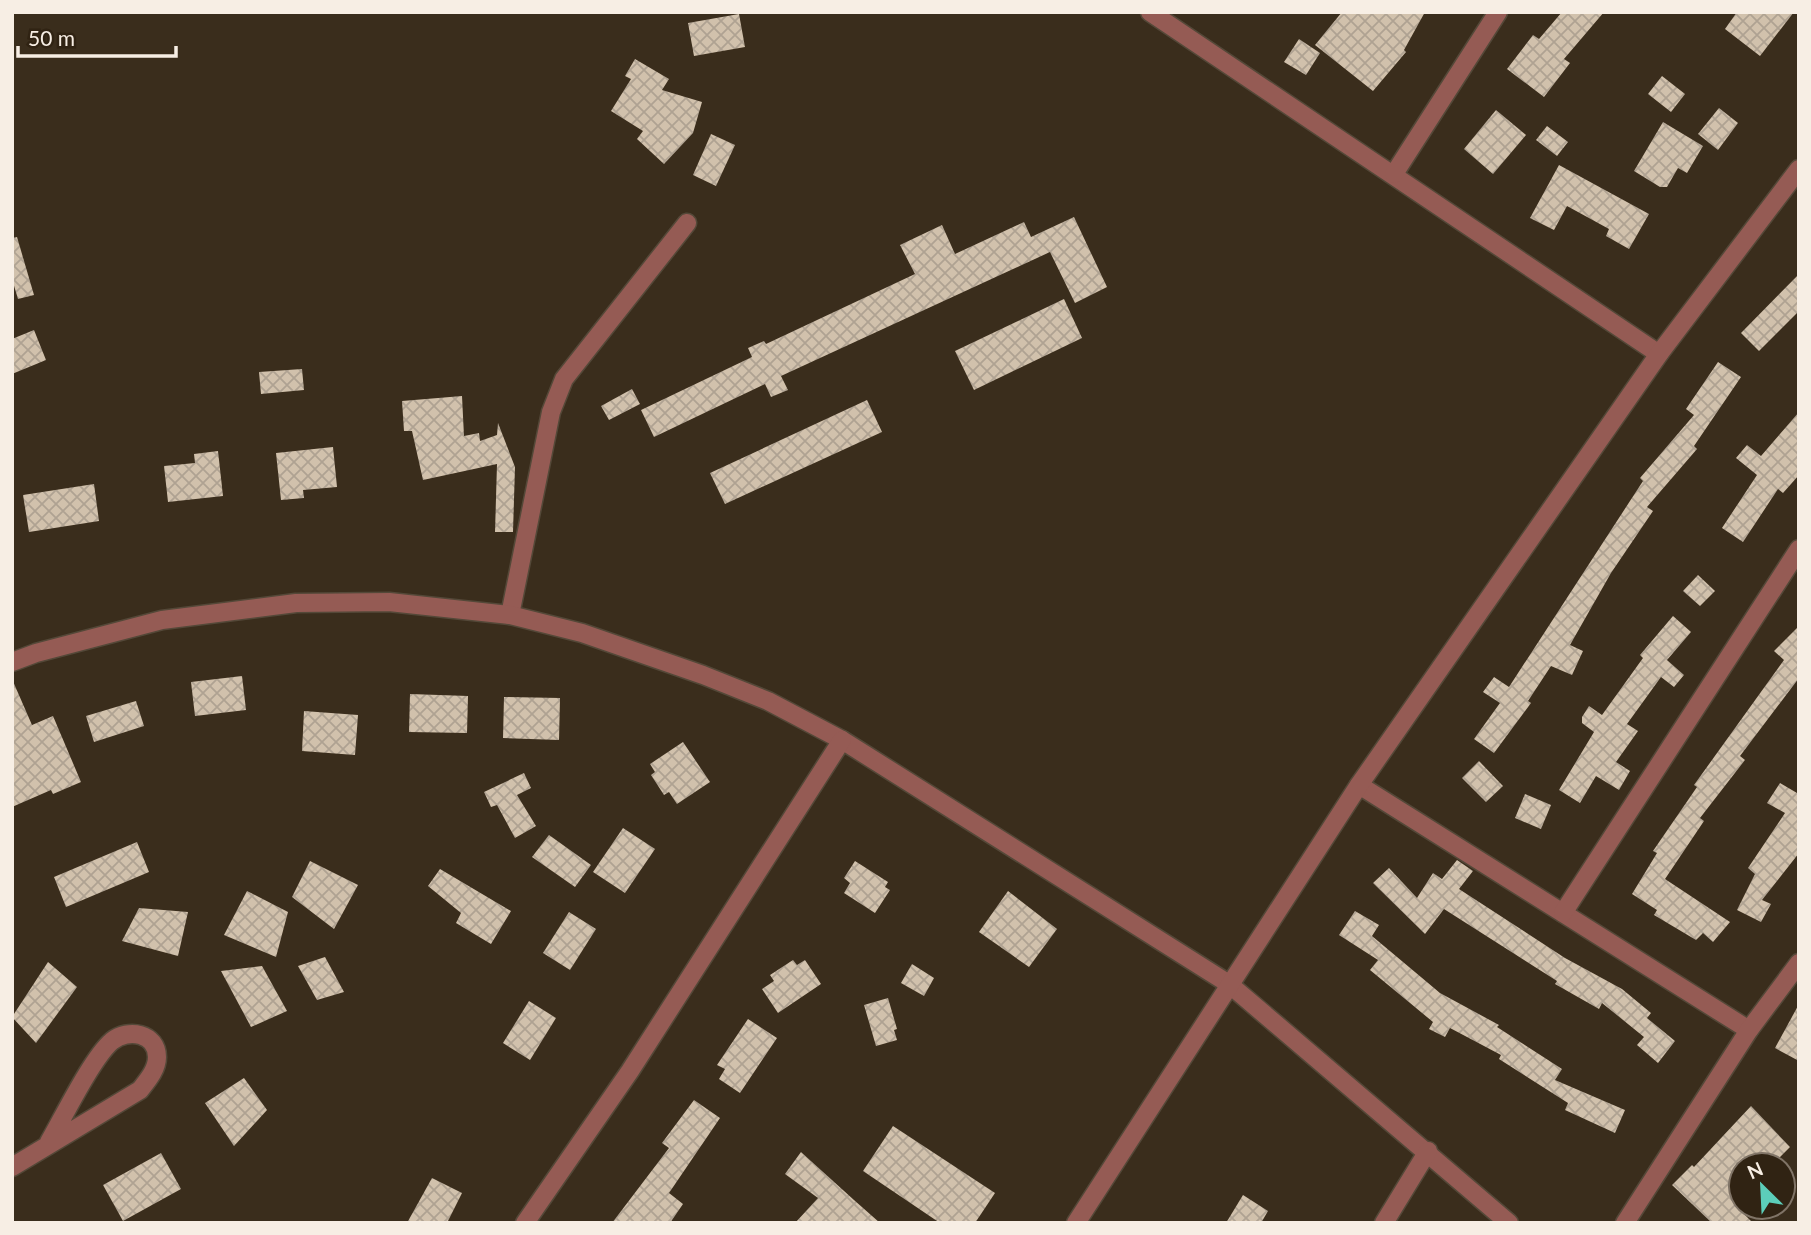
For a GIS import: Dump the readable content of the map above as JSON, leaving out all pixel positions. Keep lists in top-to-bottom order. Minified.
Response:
{"scale_bar":"50 m","north":"top left"}
